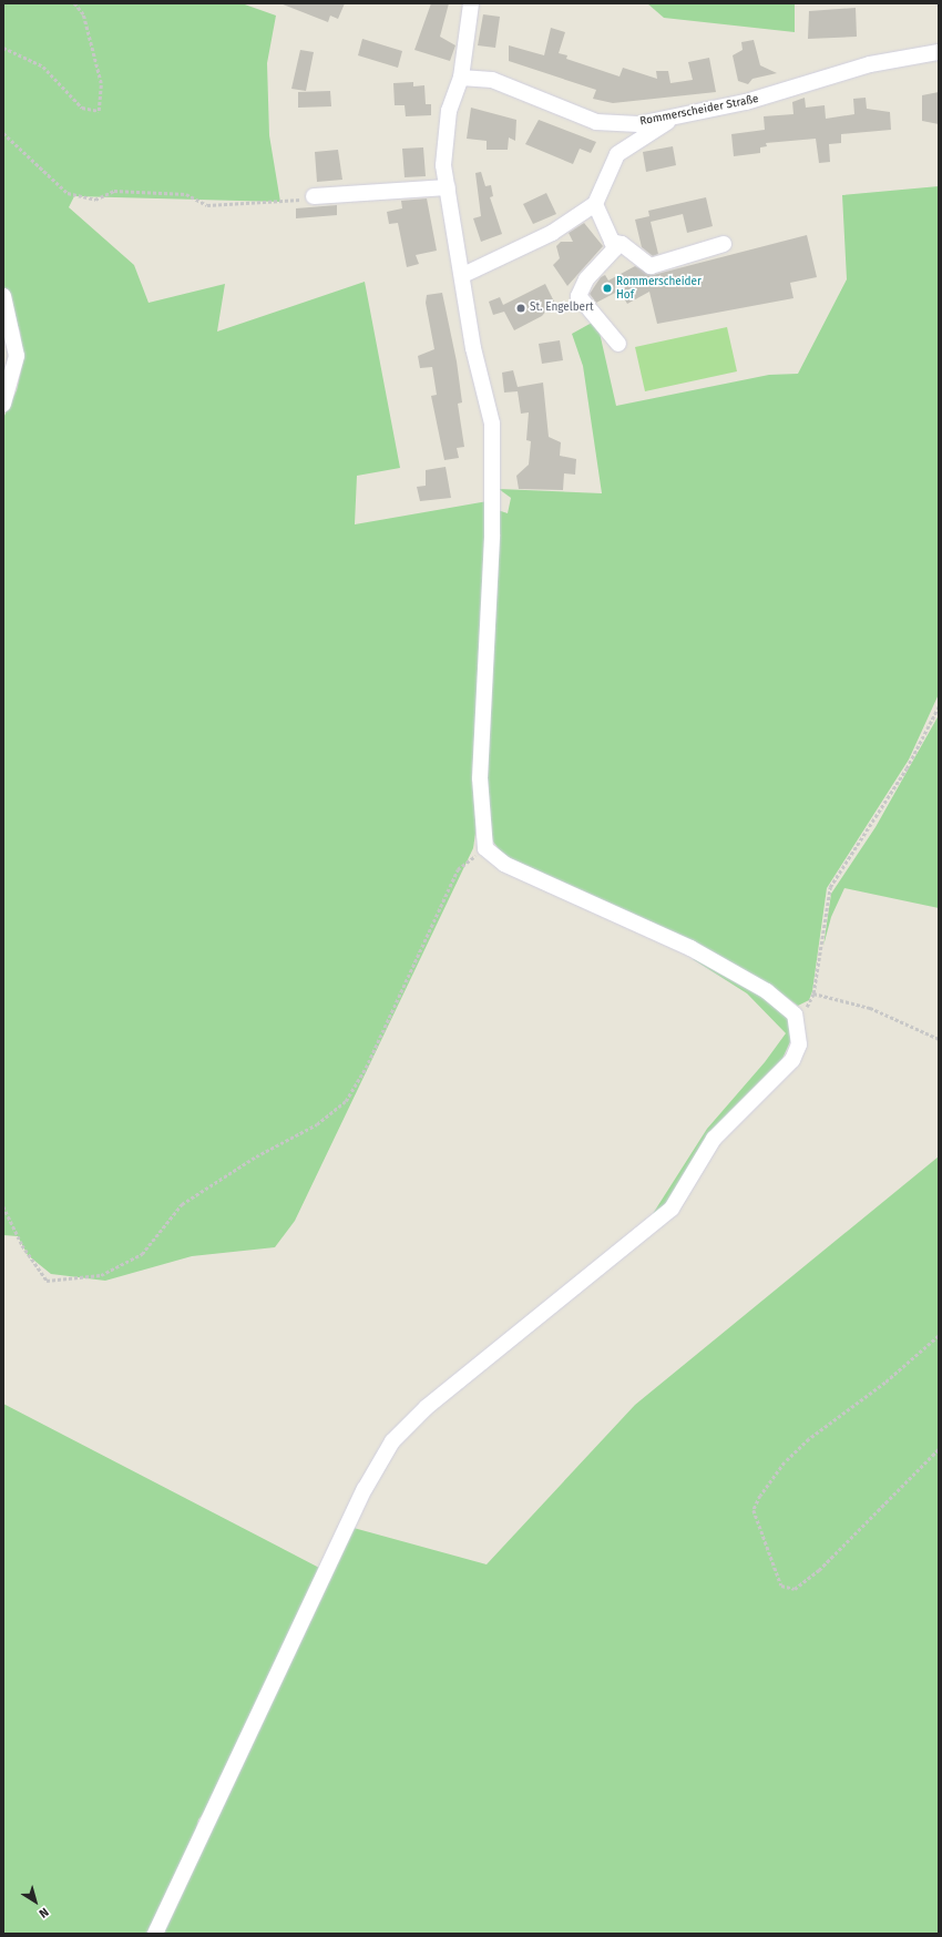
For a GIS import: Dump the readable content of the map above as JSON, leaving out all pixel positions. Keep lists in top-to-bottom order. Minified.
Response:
{"streets":{"street":["Rommerscheider Straße"]},"places":["Rommerscheider Hof","St. Engelbert"],"north":"bottom right"}
